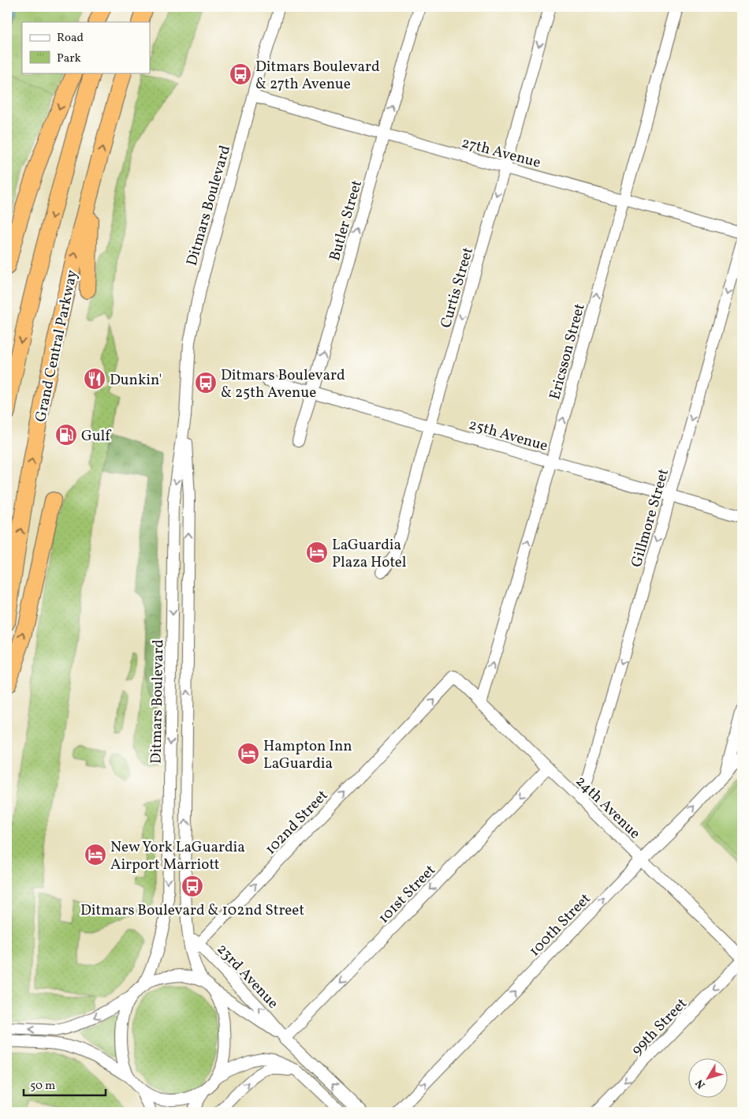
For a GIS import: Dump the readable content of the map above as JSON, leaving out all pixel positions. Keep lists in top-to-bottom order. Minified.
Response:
{"streets":{"highway":["Grand Central Parkway"],"street":["27th Avenue","Ditmars Boulevard","Butler Street","Curtis Street","Ericsson Street","25th Avenue","Gillmore Street","24th Avenue","102nd Street","101st Street","100th Street","23rd Avenue","99th Street"]},"crossings":[["27th Avenue","Ditmars Boulevard"],["27th Avenue","Butler Street"],["27th Avenue","Curtis Street"],["27th Avenue","Ericsson Street"],["Ditmars Boulevard","23rd Avenue"],["Butler Street","25th Avenue"],["Curtis Street","25th Avenue"],["Ericsson Street","25th Avenue"],["Ericsson Street","24th Avenue"],["25th Avenue","Gillmore Street"],["Gillmore Street","24th Avenue"],["24th Avenue","102nd Street"],["24th Avenue","101st Street"],["24th Avenue","100th Street"],["24th Avenue","99th Street"],["102nd Street","23rd Avenue"],["101st Street","23rd Avenue"]],"one_way":["Butler Street","Curtis Street","Ericsson Street","Gillmore Street","102nd Street","101st Street","100th Street","99th Street"],"places":{"bus stop":["Ditmars Boulevard & 27th Avenue","Ditmars Boulevard & 25th Avenue","Ditmars Boulevard & 102nd Street"],"restaurant":["Dunkin'"],"fuel station":["Gulf"],"hotel":["LaGuardia Plaza Hotel","Hampton Inn LaGuardia","New York LaGuardia Airport Marriott"]},"legend":["Road","Park"],"scale_bar":"50 m","north":"bottom left"}
